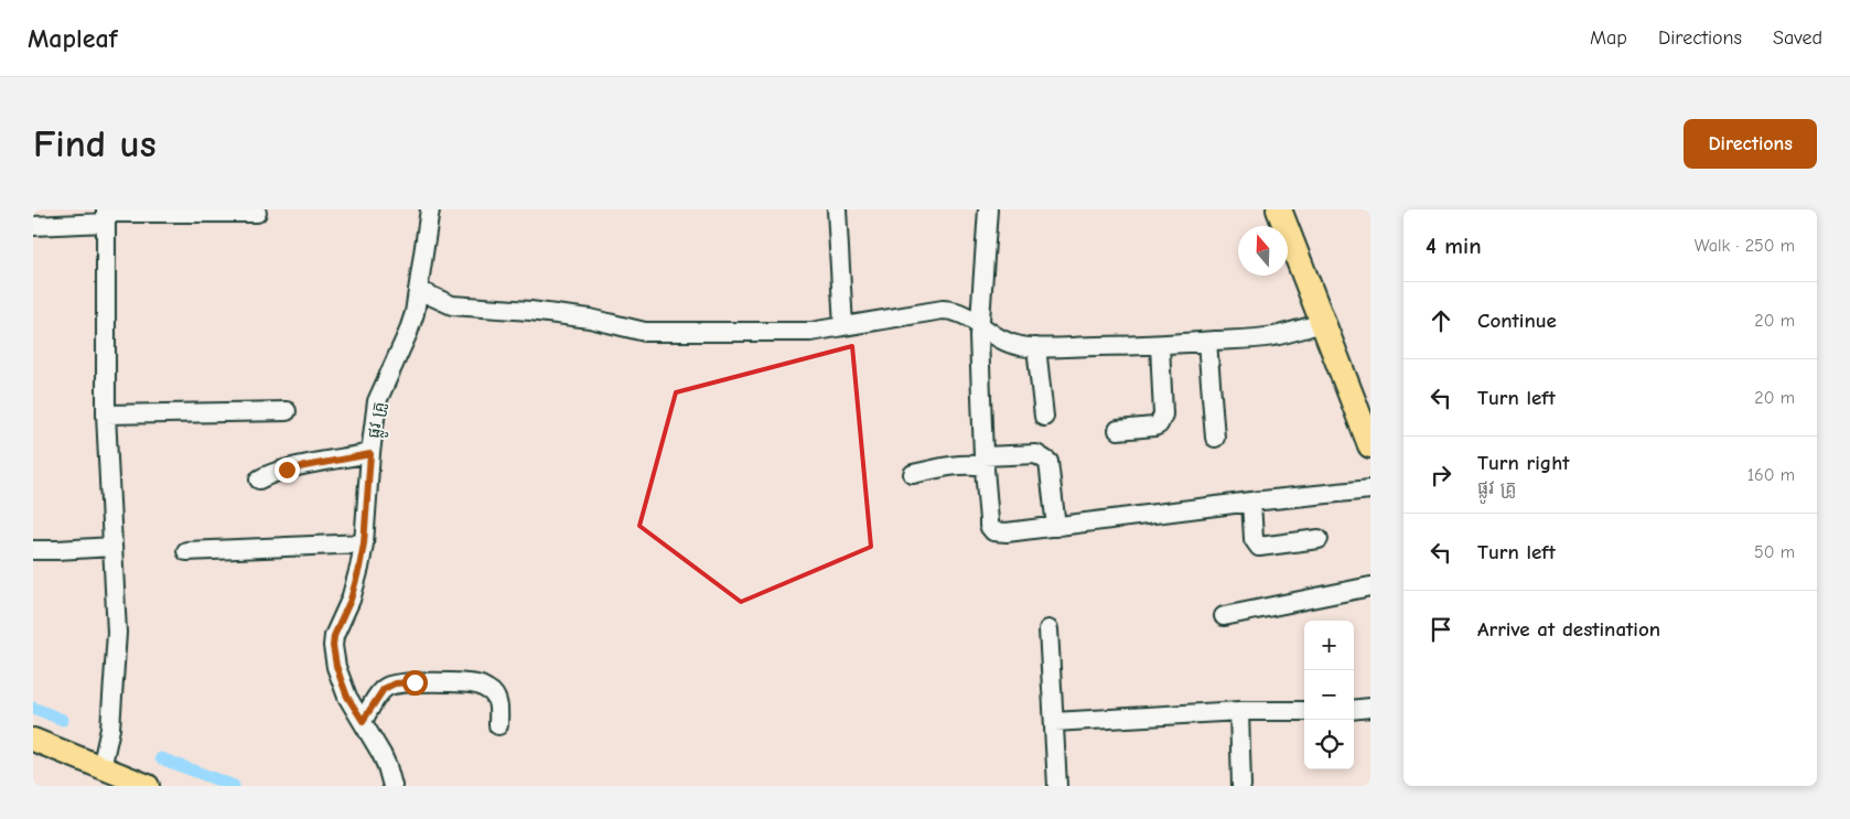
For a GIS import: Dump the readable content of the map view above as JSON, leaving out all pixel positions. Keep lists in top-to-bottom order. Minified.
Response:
{"streets":{"street":["ផ្លូវ គ្រូ"]},"north":"top","page":{"header":"Mapleaf","nav":["Map","Directions","Saved"],"buttons":"Directions","title":"Find us","heading":["4 min","Walk · 250 m"],"list":[["Continue","20 m"],["Turn left","20 m"],["Turn right","ផ្លូវ គ្រូ","160 m"],["Turn left","50 m"],"Arrive at destination"],"map_buttons":["+","−"]}}
